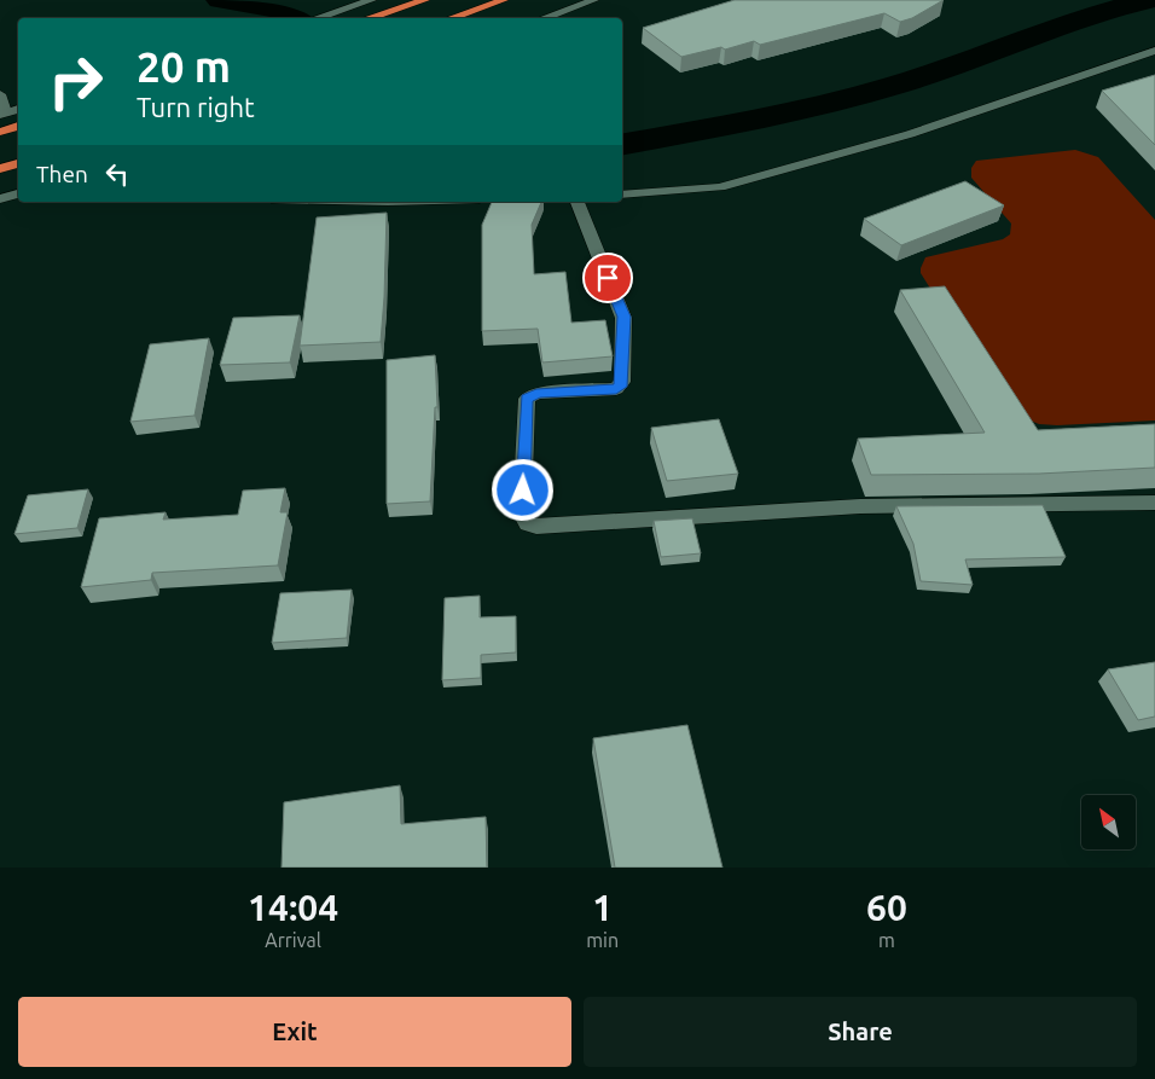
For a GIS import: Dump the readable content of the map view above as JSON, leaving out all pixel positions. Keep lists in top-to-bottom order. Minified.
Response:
{"north":"top left","page":{"turn":["20 m","Turn right"],"then":"Then","eta":["14:04","Arrival","1","min","60","m"],"buttons":["Exit","Share"]}}
